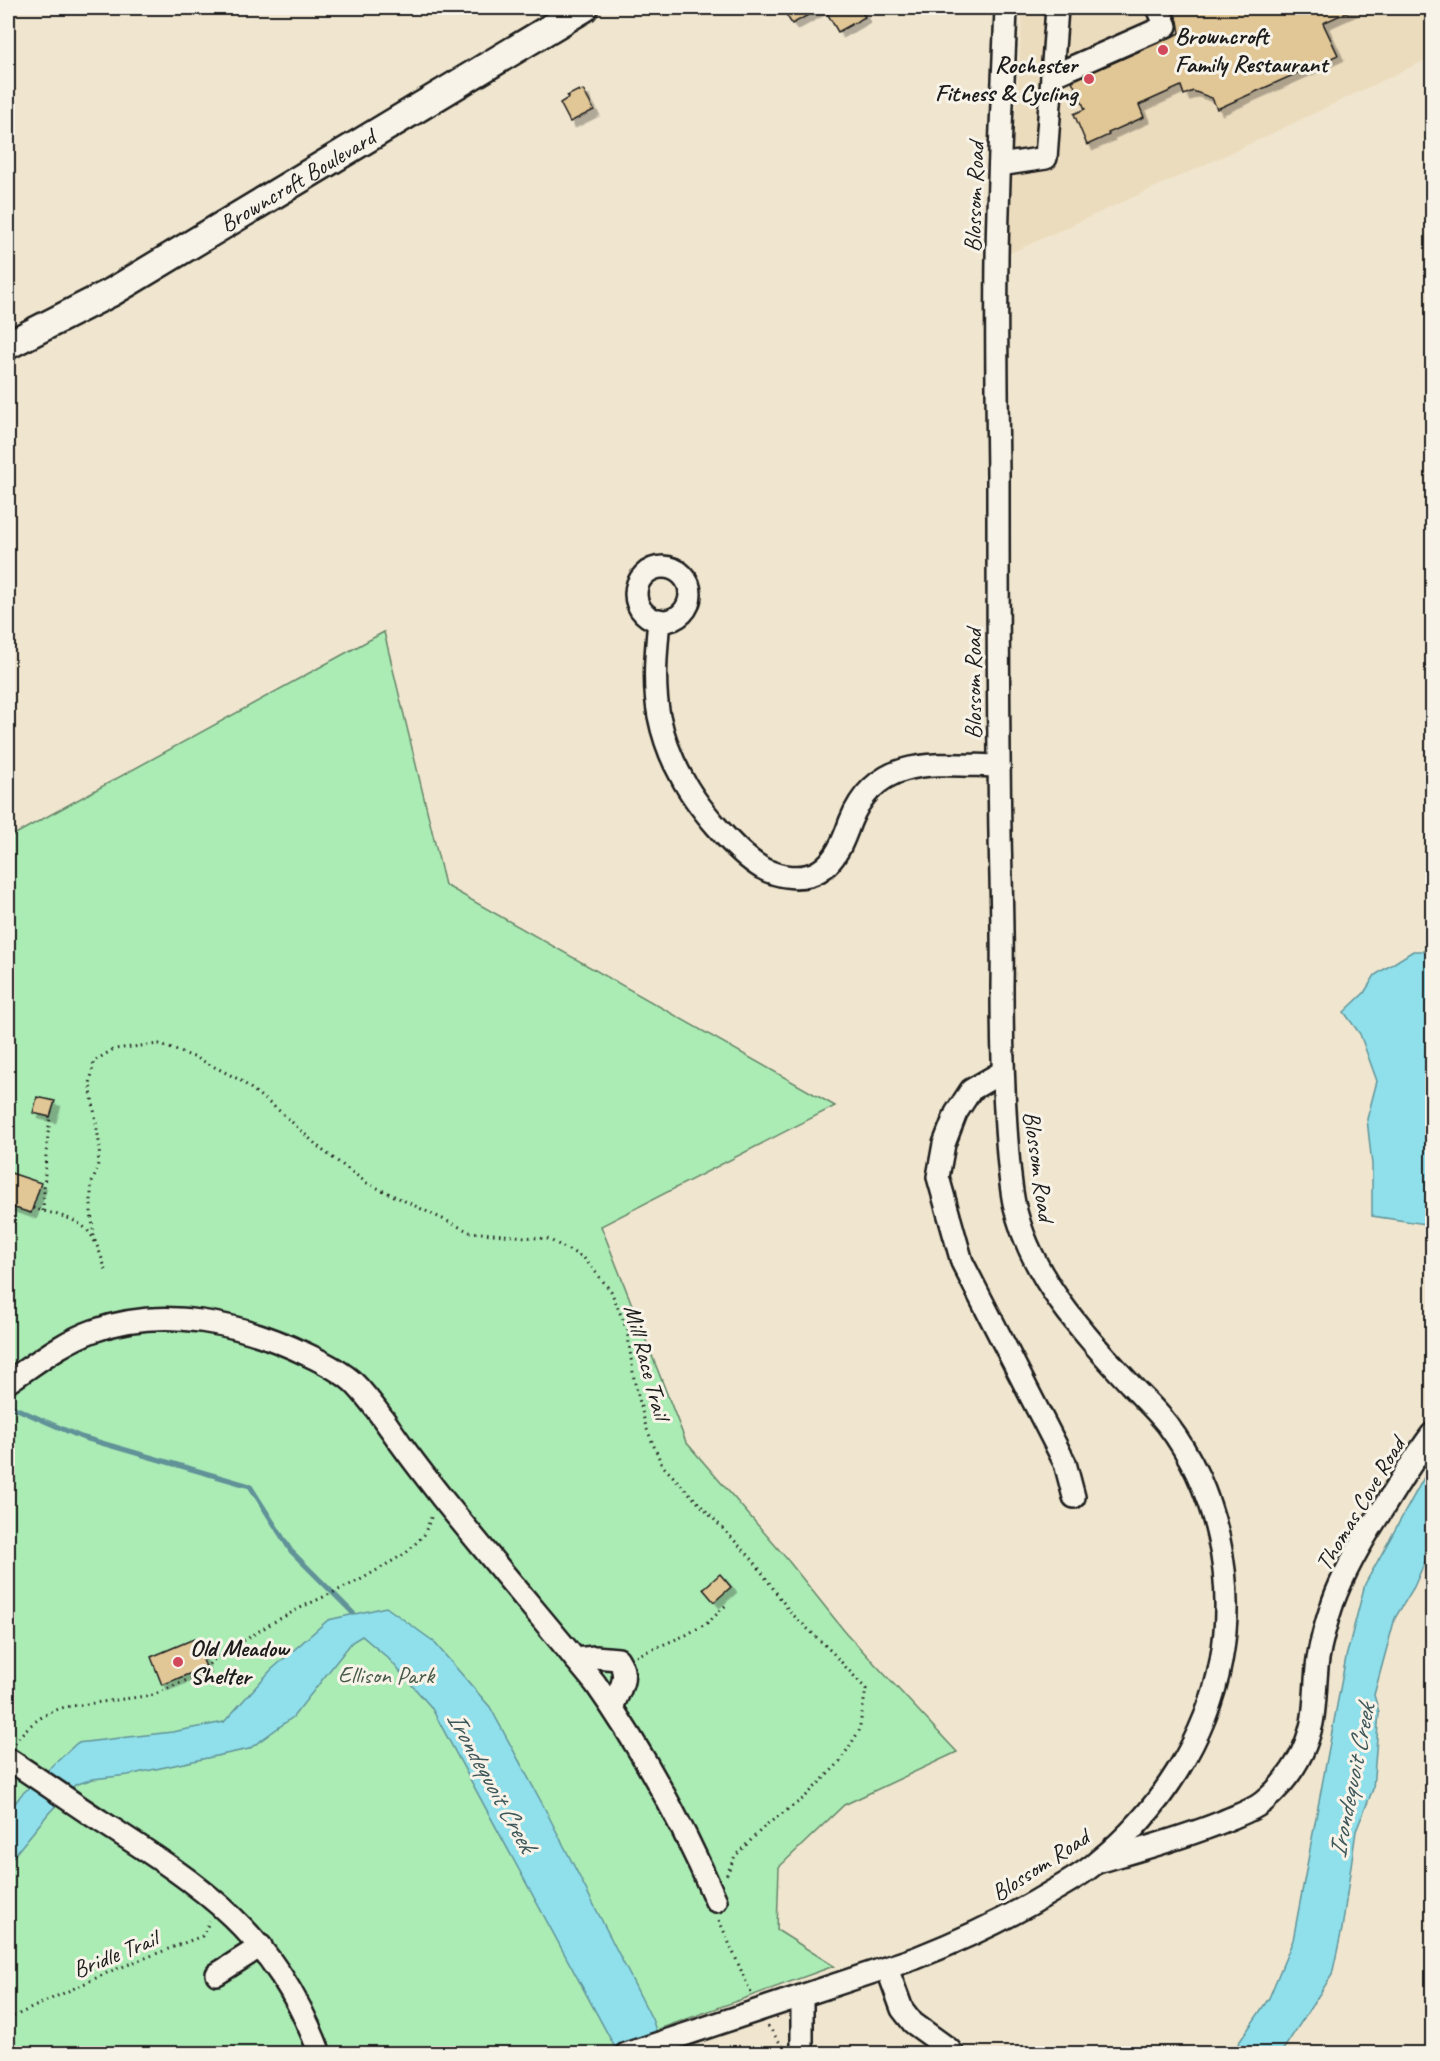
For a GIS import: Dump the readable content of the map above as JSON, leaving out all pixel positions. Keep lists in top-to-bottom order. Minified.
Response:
{"streets":{"main road":["Browncroft Boulevard"],"street":["Blossom Road","Thomas Cove Road"],"path":["Mill Race Trail","Bridle Trail"]},"crossings":[["Blossom Road","Thomas Cove Road"]],"water":["Irondequoit Creek"],"parks":["Ellison Park"],"places":["Browncroft Family Restaurant","Rochester Fitness & Cycling","Old Meadow Shelter"]}
